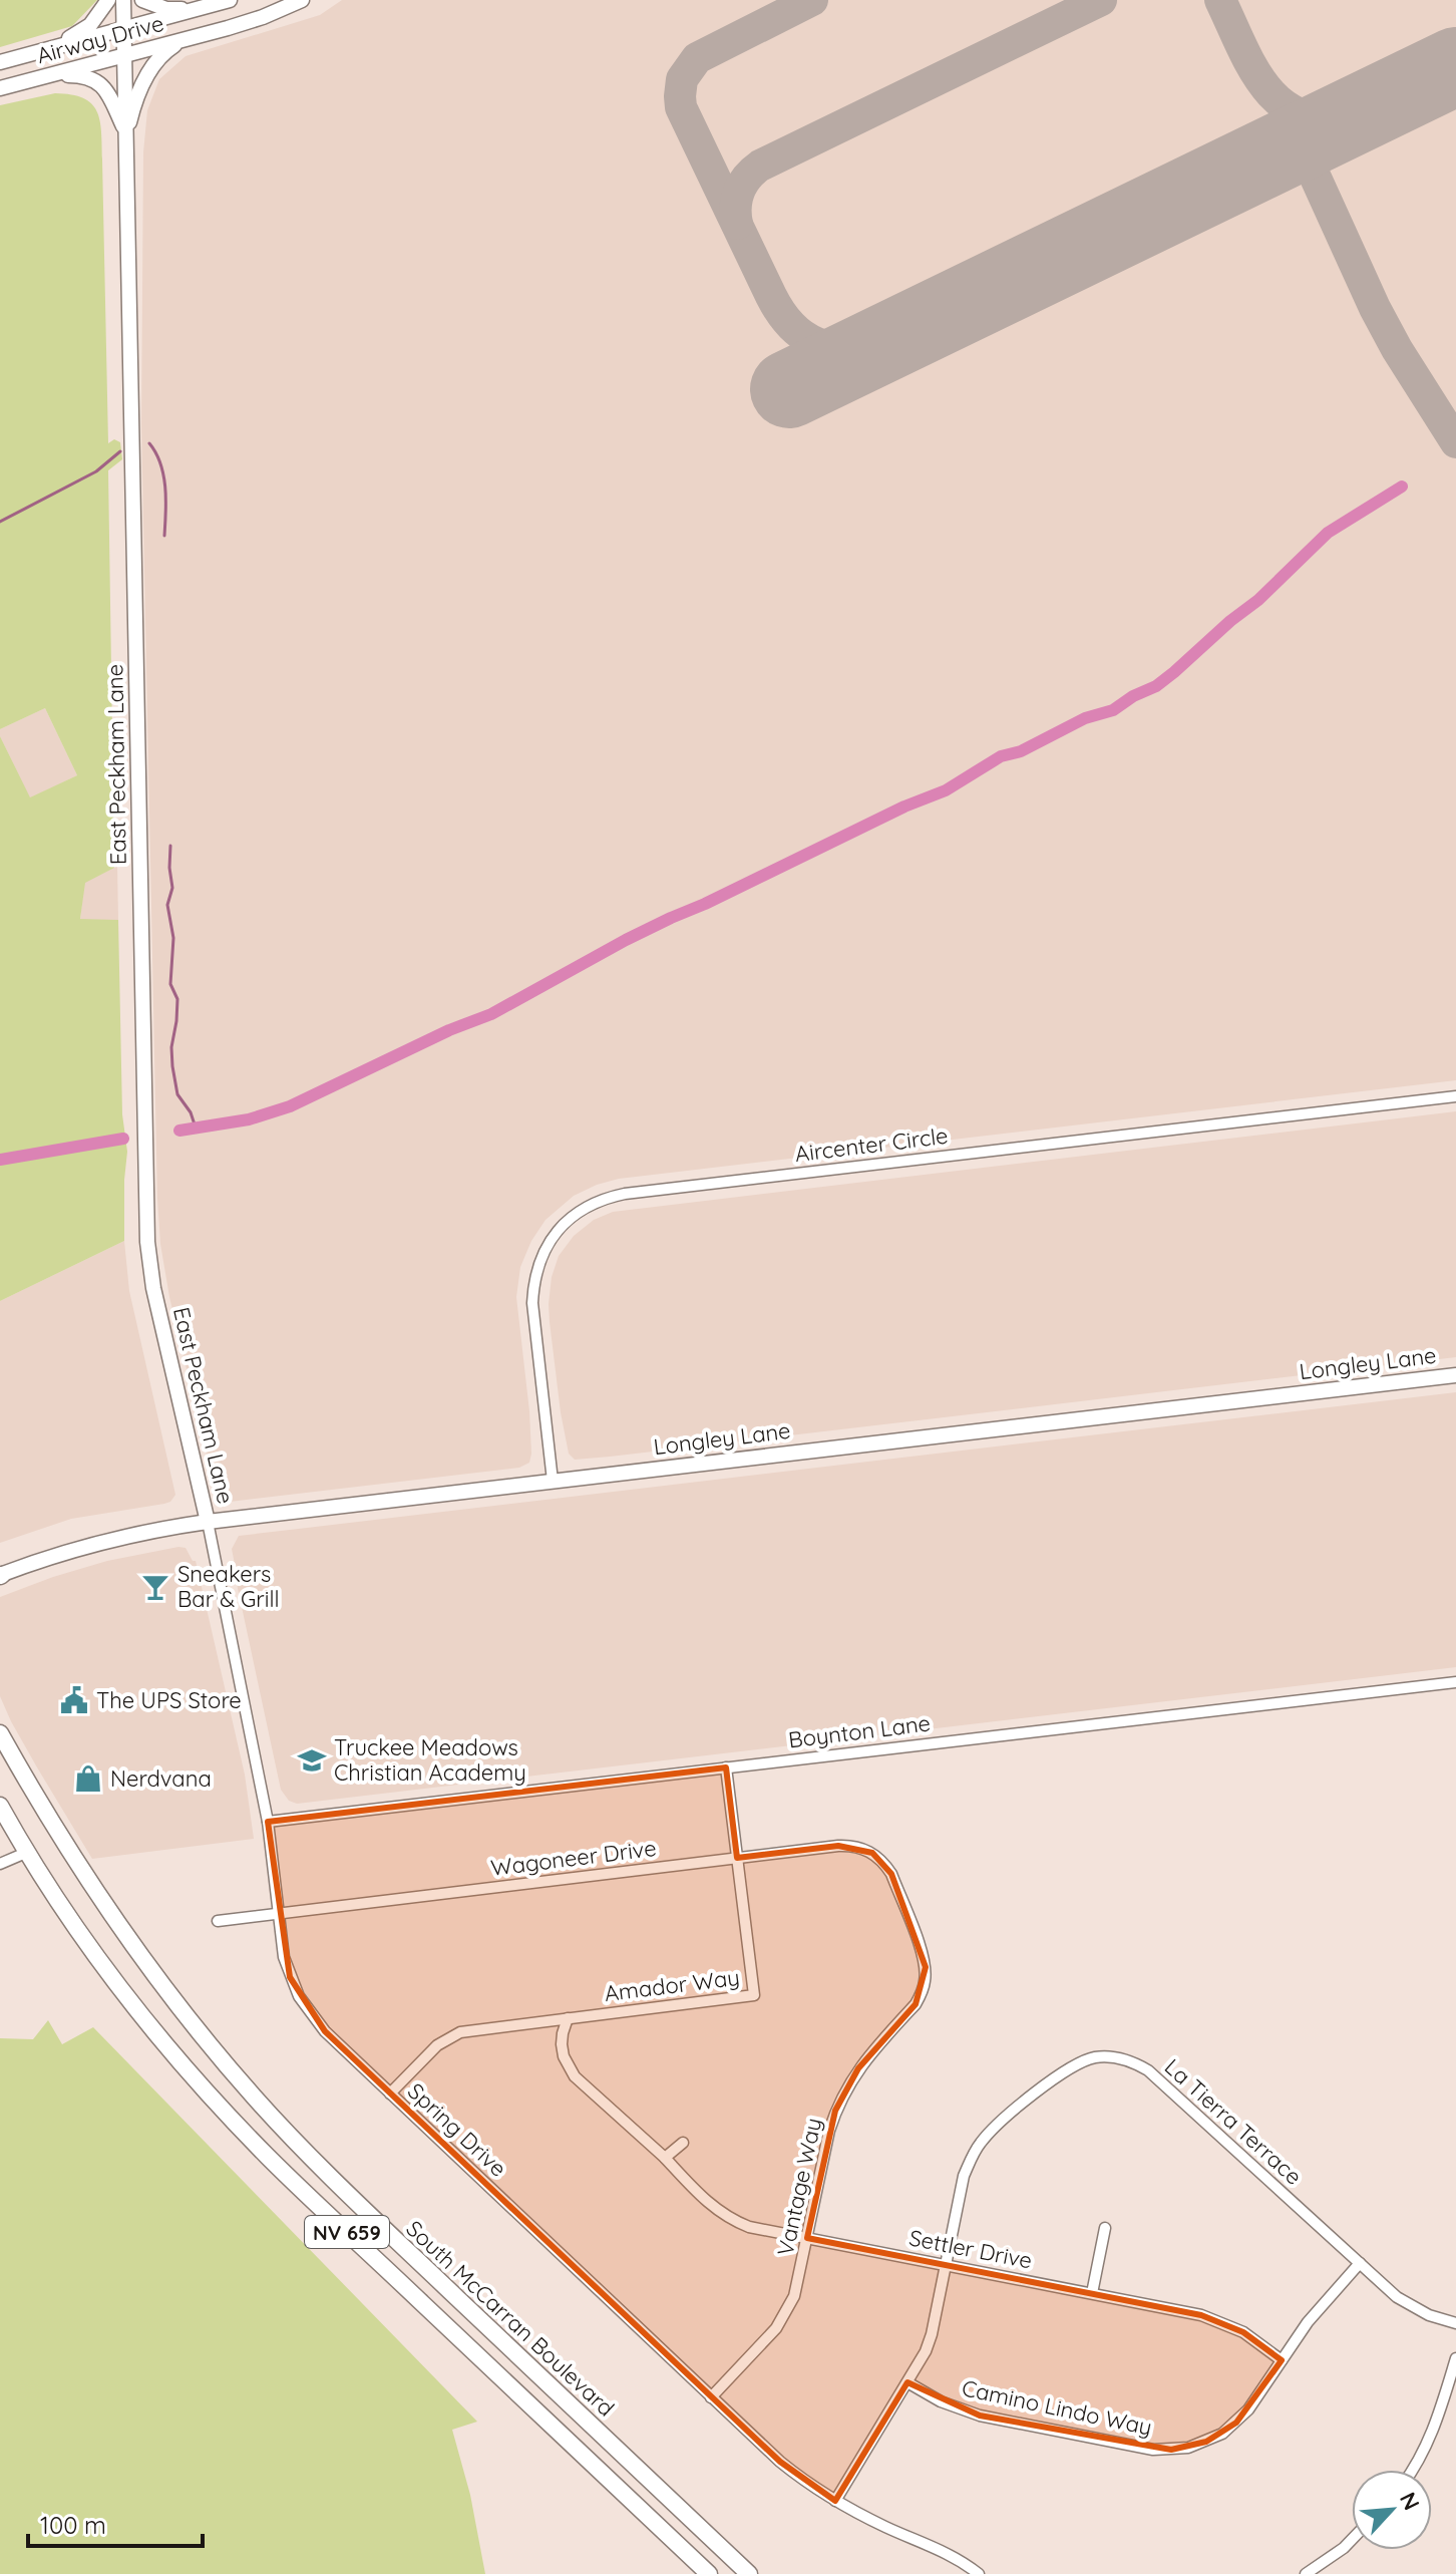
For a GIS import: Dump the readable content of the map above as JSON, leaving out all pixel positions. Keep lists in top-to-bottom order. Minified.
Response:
{"streets":{"main road":["Airway Drive","East Peckham Lane","Longley Lane","NV 659","South McCarran Boulevard"],"street":["Aircenter Circle","Boynton Lane","Wagoneer Drive","Amador Way","La Tierra Terrace","Spring Drive","Vantage Way","Settler Drive","Camino Lindo Way"]},"crossings":[["Airway Drive","East Peckham Lane"],["East Peckham Lane","Longley Lane"],["East Peckham Lane","Spring Drive"],["Aircenter Circle","Longley Lane"],["Longley Lane","Spring Drive"],["Boynton Lane","Amador Way"],["Boynton Lane","Spring Drive"],["Wagoneer Drive","Amador Way"],["Wagoneer Drive","Spring Drive"],["Wagoneer Drive","Vantage Way"],["Amador Way","Spring Drive"],["Amador Way","Settler Drive"],["La Tierra Terrace","Spring Drive"],["La Tierra Terrace","Settler Drive"],["La Tierra Terrace","Camino Lindo Way"],["Spring Drive","Vantage Way"],["Vantage Way","Settler Drive"],["Settler Drive","Camino Lindo Way"]],"places":{"bar":["Sneakers Bar & Grill"],"public building":["The UPS Store"],"school or university":["Truckee Meadows Christian Academy"],"shop":["Nerdvana"]},"scale_bar":"100 m","north":"top right"}
